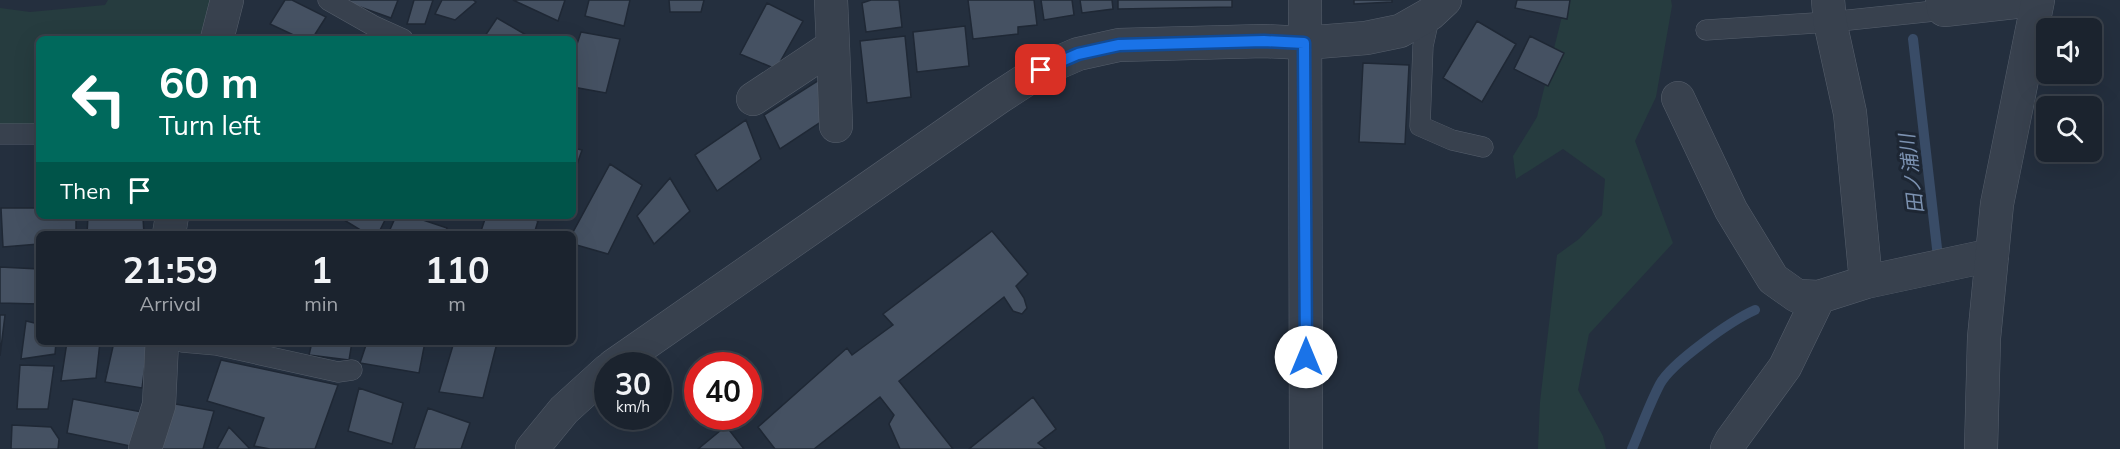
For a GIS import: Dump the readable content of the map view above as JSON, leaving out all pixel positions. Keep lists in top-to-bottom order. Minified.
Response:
{"water":["田ノ浦川"],"page":{"turn":["60 m","Turn left"],"then":"Then","eta":["21:59","Arrival","1","min","110","m"],"speed":"30 km/h","limit":"40"}}
